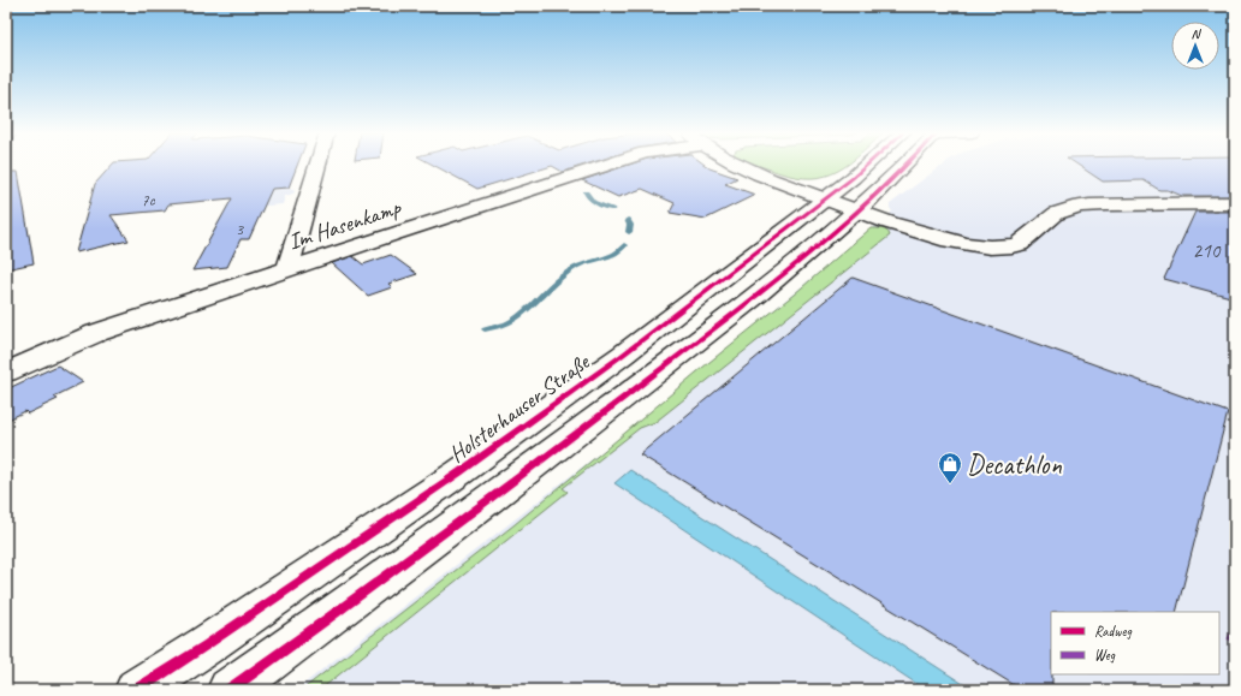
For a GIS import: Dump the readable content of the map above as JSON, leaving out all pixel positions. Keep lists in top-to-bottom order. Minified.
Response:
{"streets":{"street":["Im Hasenkamp","Holsterhauser Straße"]},"places":{"shop":["Decathlon"]},"house_numbers":["7c","3","210"],"legend":["Radweg","Weg"],"north":"top"}
